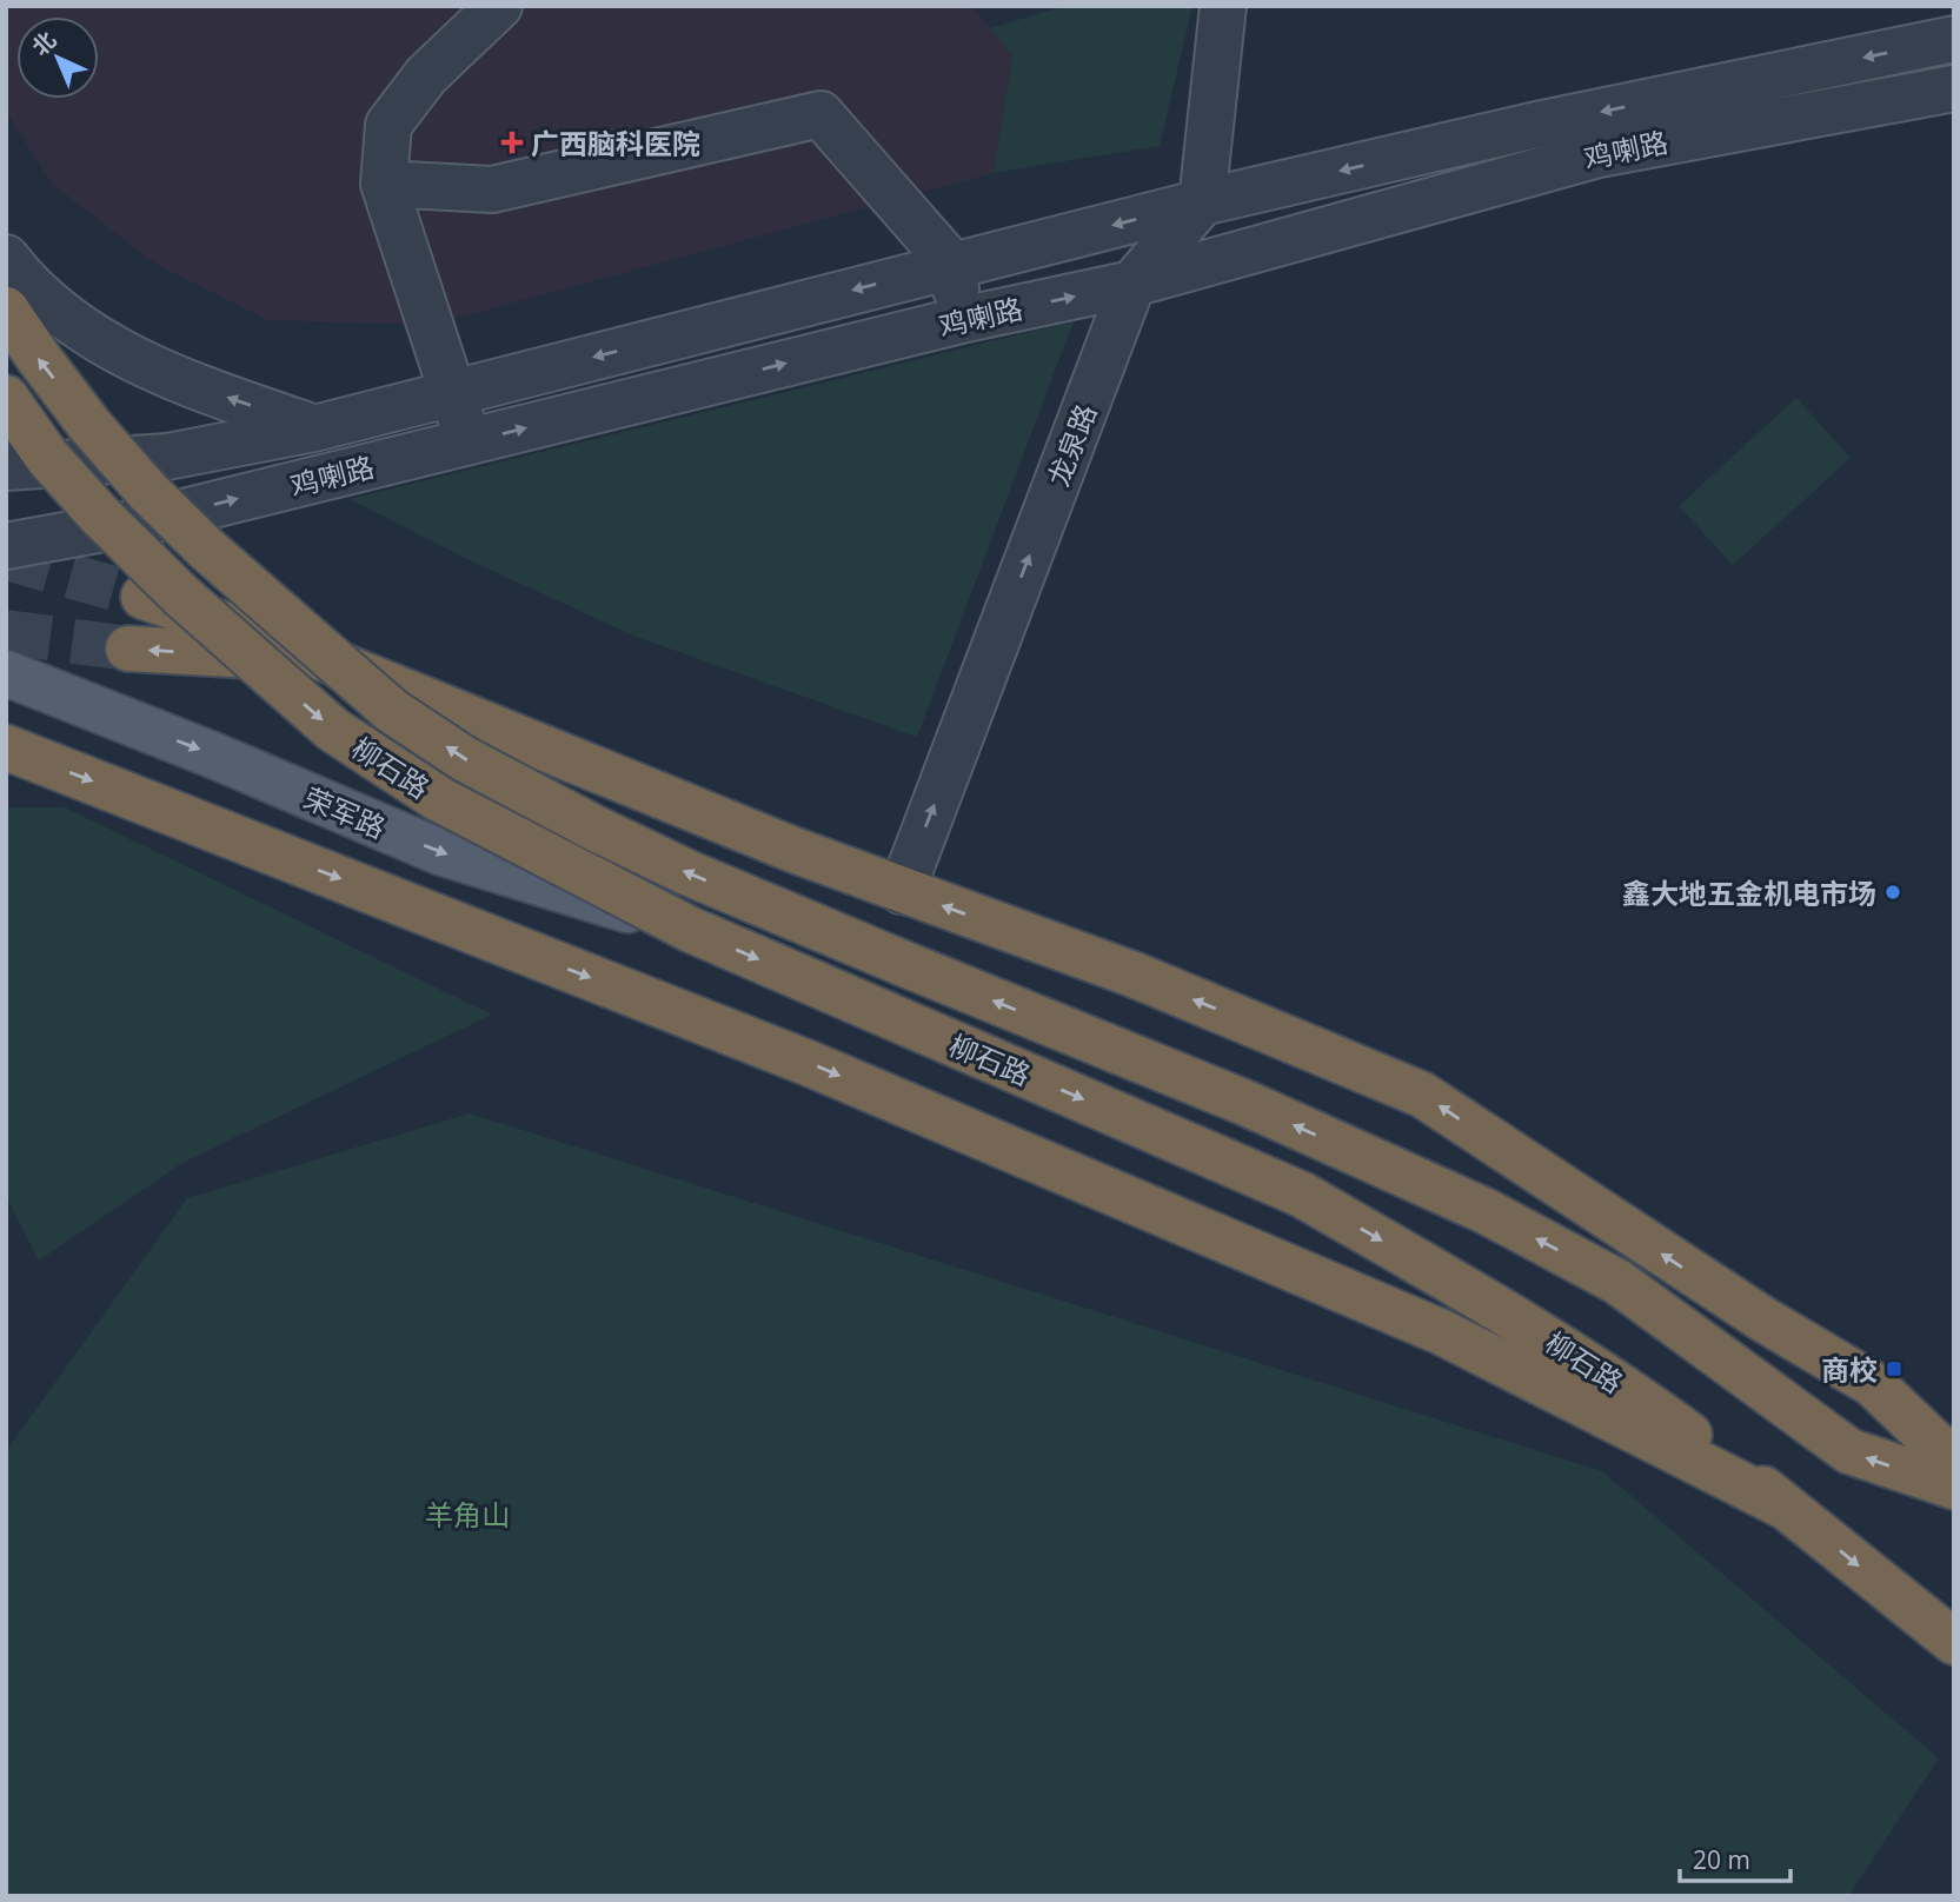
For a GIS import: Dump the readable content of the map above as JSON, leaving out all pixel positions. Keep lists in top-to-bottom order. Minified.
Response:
{"streets":{"highway":["柳石路"],"main road":["荣军路"],"street":["鸡喇路","龙泉路"]},"crossings":[["鸡喇路","龙泉路"],["鸡喇路","柳石路"],["柳石路","荣军路"]],"one_way":["龙泉路","荣军路"],"parks":["羊角山"],"places":{"health":["广西脑科医院"],"other":["鑫大地五金机电市场"],"transit":["商校"]},"scale_bar":"20 m","north":"top left"}
